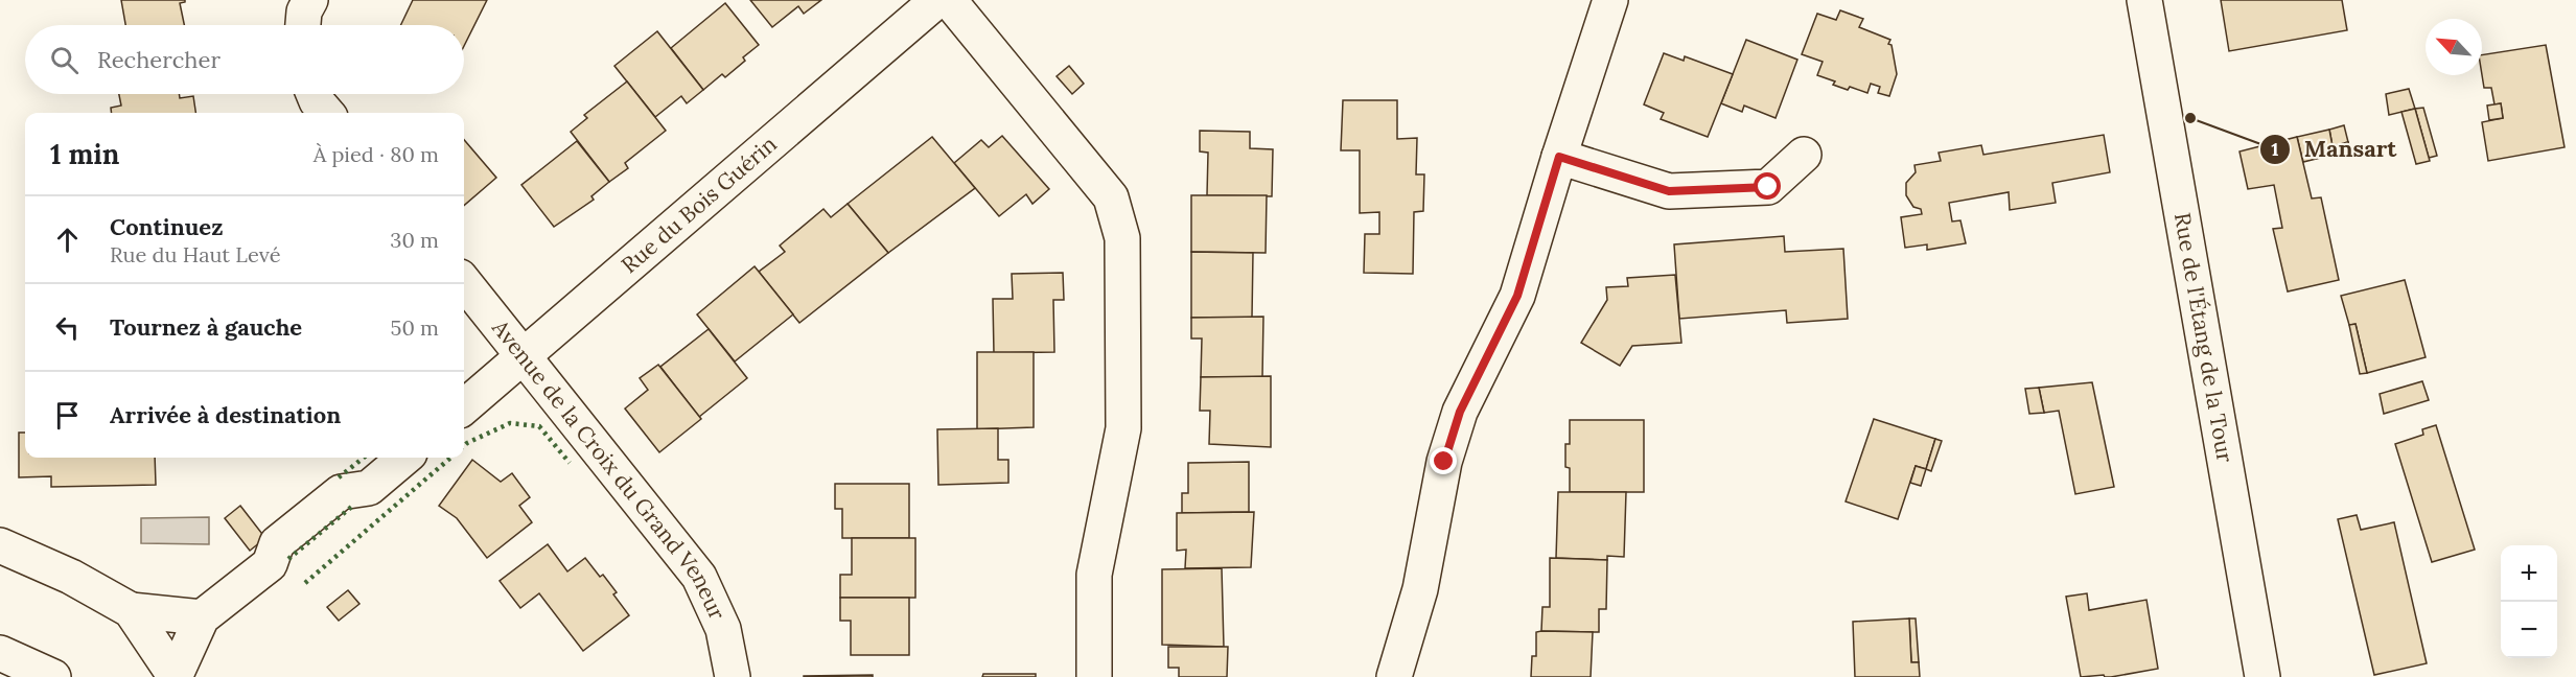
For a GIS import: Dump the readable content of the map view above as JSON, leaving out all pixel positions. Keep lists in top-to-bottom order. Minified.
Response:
{"streets":{"street":["Rue du Bois Guérin","Rue de l'Étang de la Tour","Avenue de la Croix du Grand Veneur"]},"crossings":[["Rue du Bois Guérin","Avenue de la Croix du Grand Veneur"]],"places":["Mansart"],"north":"top left","page":{"search":"Rechercher","heading":["1 min","À pied · 80 m"],"list":[["Continuez","Rue du Haut Levé","30 m"],["Tournez à gauche","50 m"],"Arrivée à destination"],"map_buttons":["+","−"]}}
